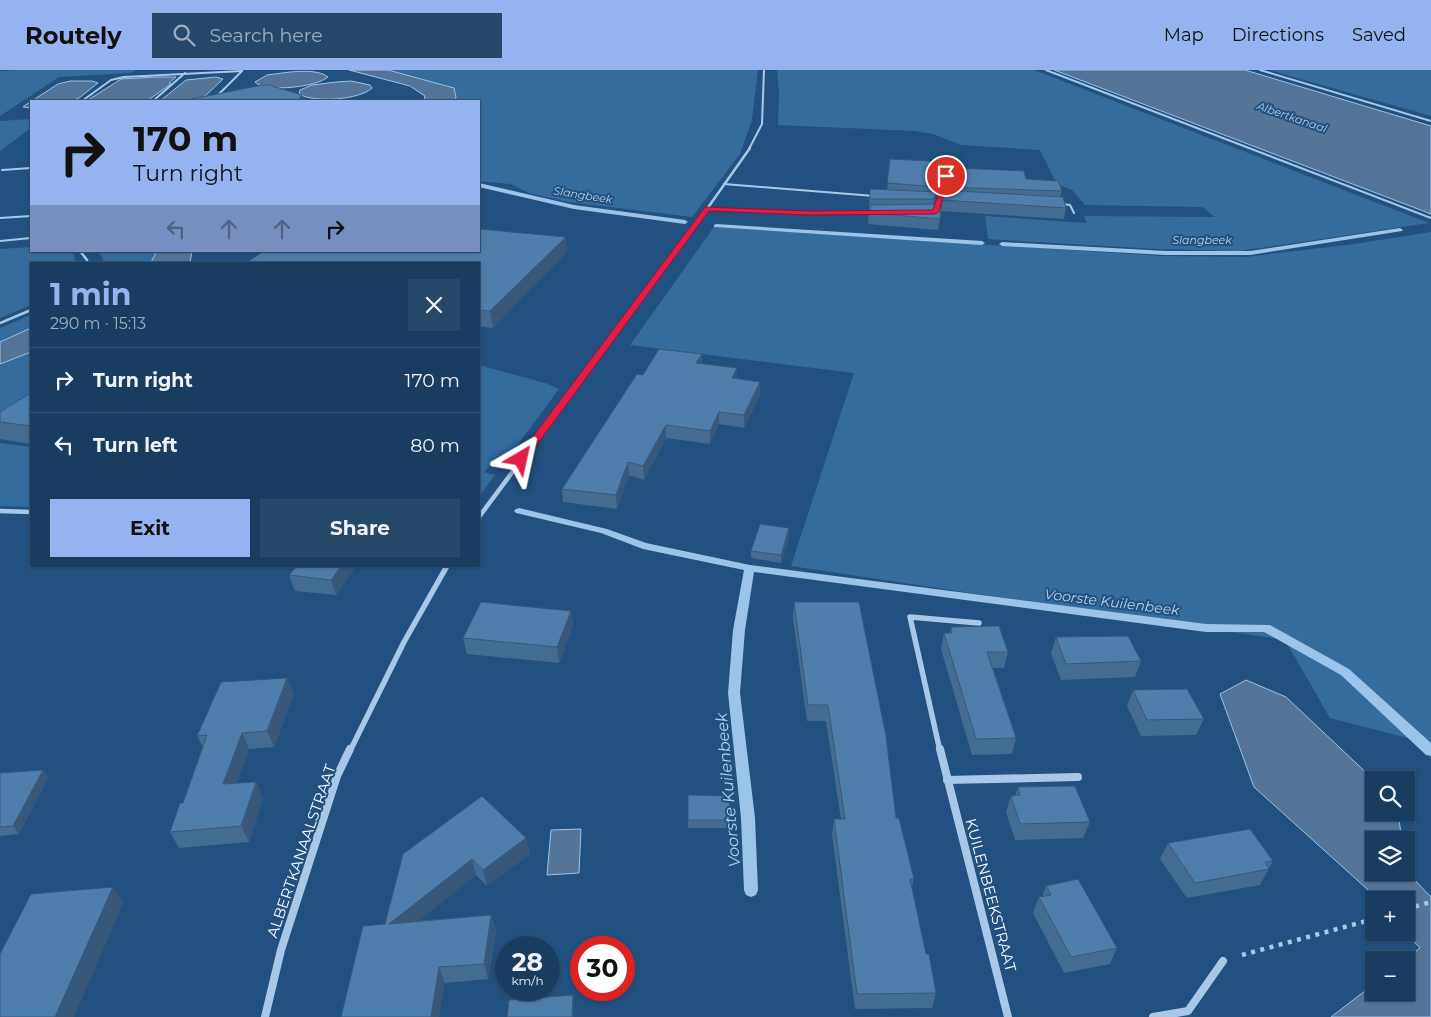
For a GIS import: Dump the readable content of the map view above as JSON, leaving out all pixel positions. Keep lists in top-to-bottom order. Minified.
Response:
{"streets":{"street":["ALBERTKANAALSTRAAT","KUILENBEEKSTRAAT"]},"water":["Albertkanaal","Slangbeek","Voorste Kuilenbeek"],"page":{"header":"Routely","search":"Search here","nav":["Map","Directions","Saved"],"turn":["170 m","Turn right"],"heading":["1 min","290 m · 15:13"],"list":[{"name":"Turn right","value":"170 m"},{"name":"Turn left","value":"80 m"}],"buttons":["Exit","Share"],"map_buttons":["+","−"],"speed":"28 km/h","limit":"30"}}
